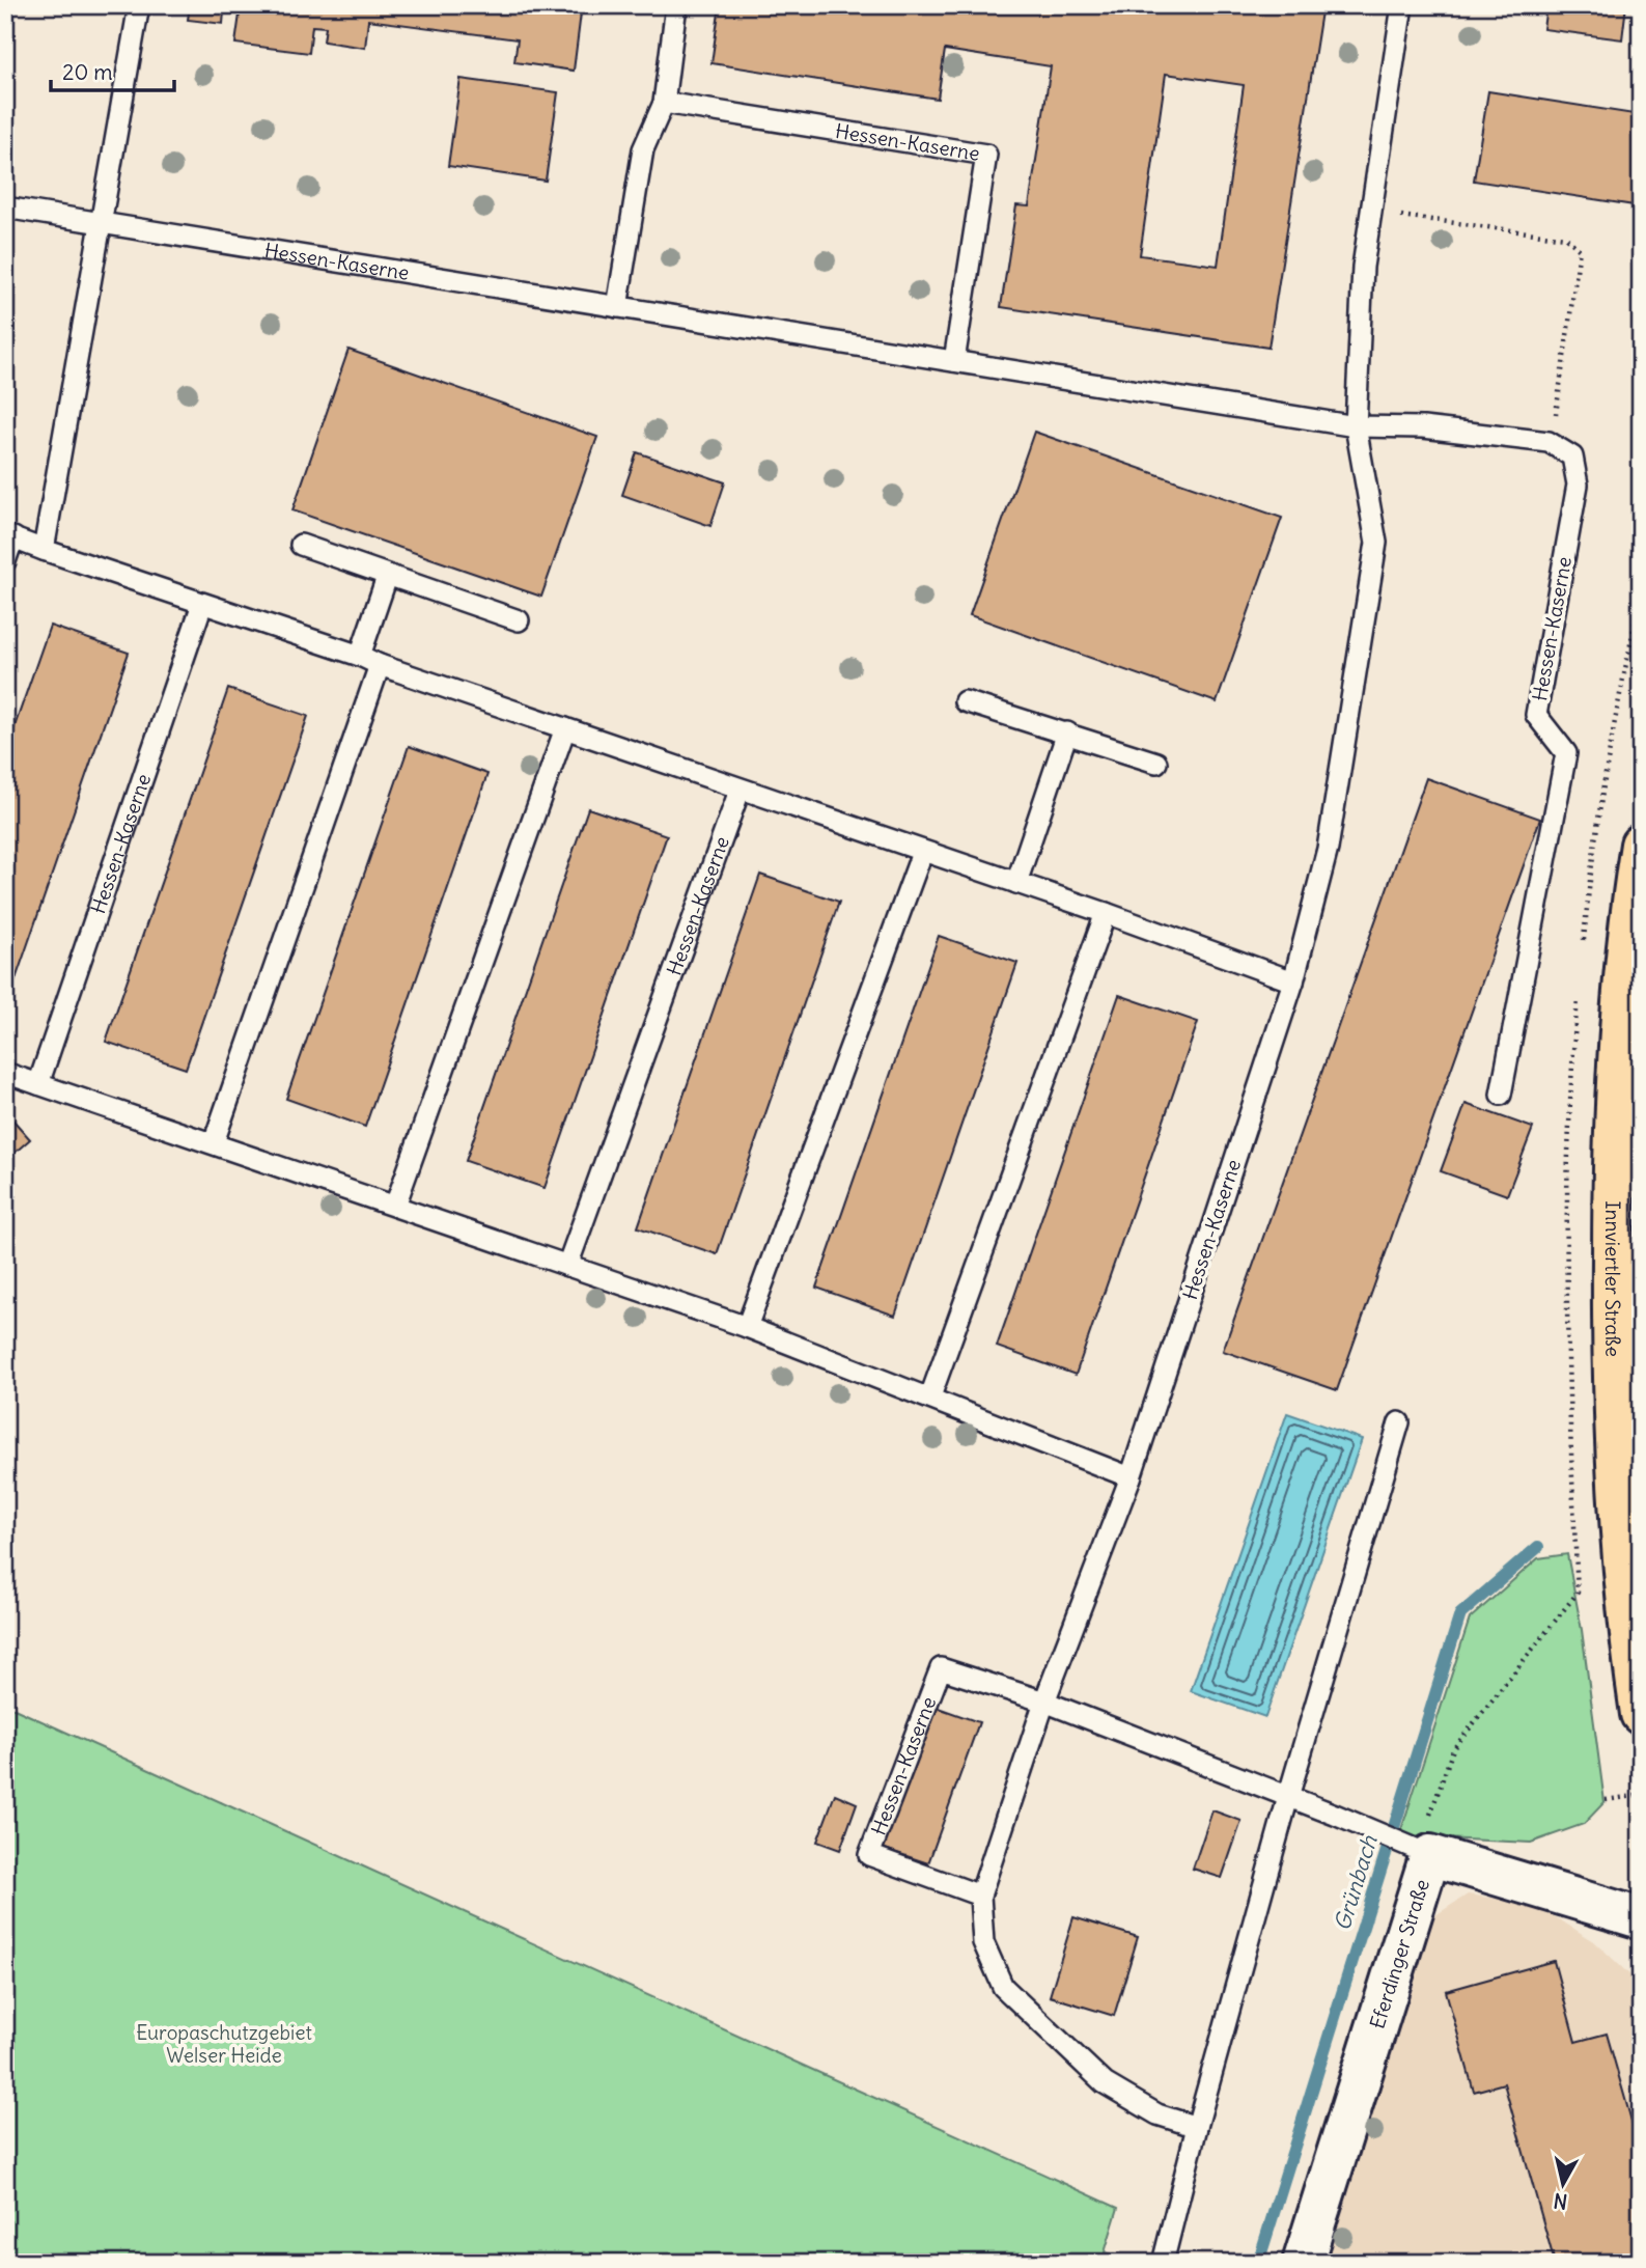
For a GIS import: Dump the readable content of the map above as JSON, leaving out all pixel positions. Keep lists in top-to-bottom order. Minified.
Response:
{"streets":{"main road":["Innviertler Straße"],"street":["Eferdinger Straße"],"lane":["Hessen-Kaserne"]},"crossings":[["Hessen-Kaserne","Eferdinger Straße"]],"water":["Grünbach"],"parks":["Europaschutzgebiet Welser Heide"],"scale_bar":"20 m","north":"bottom"}
